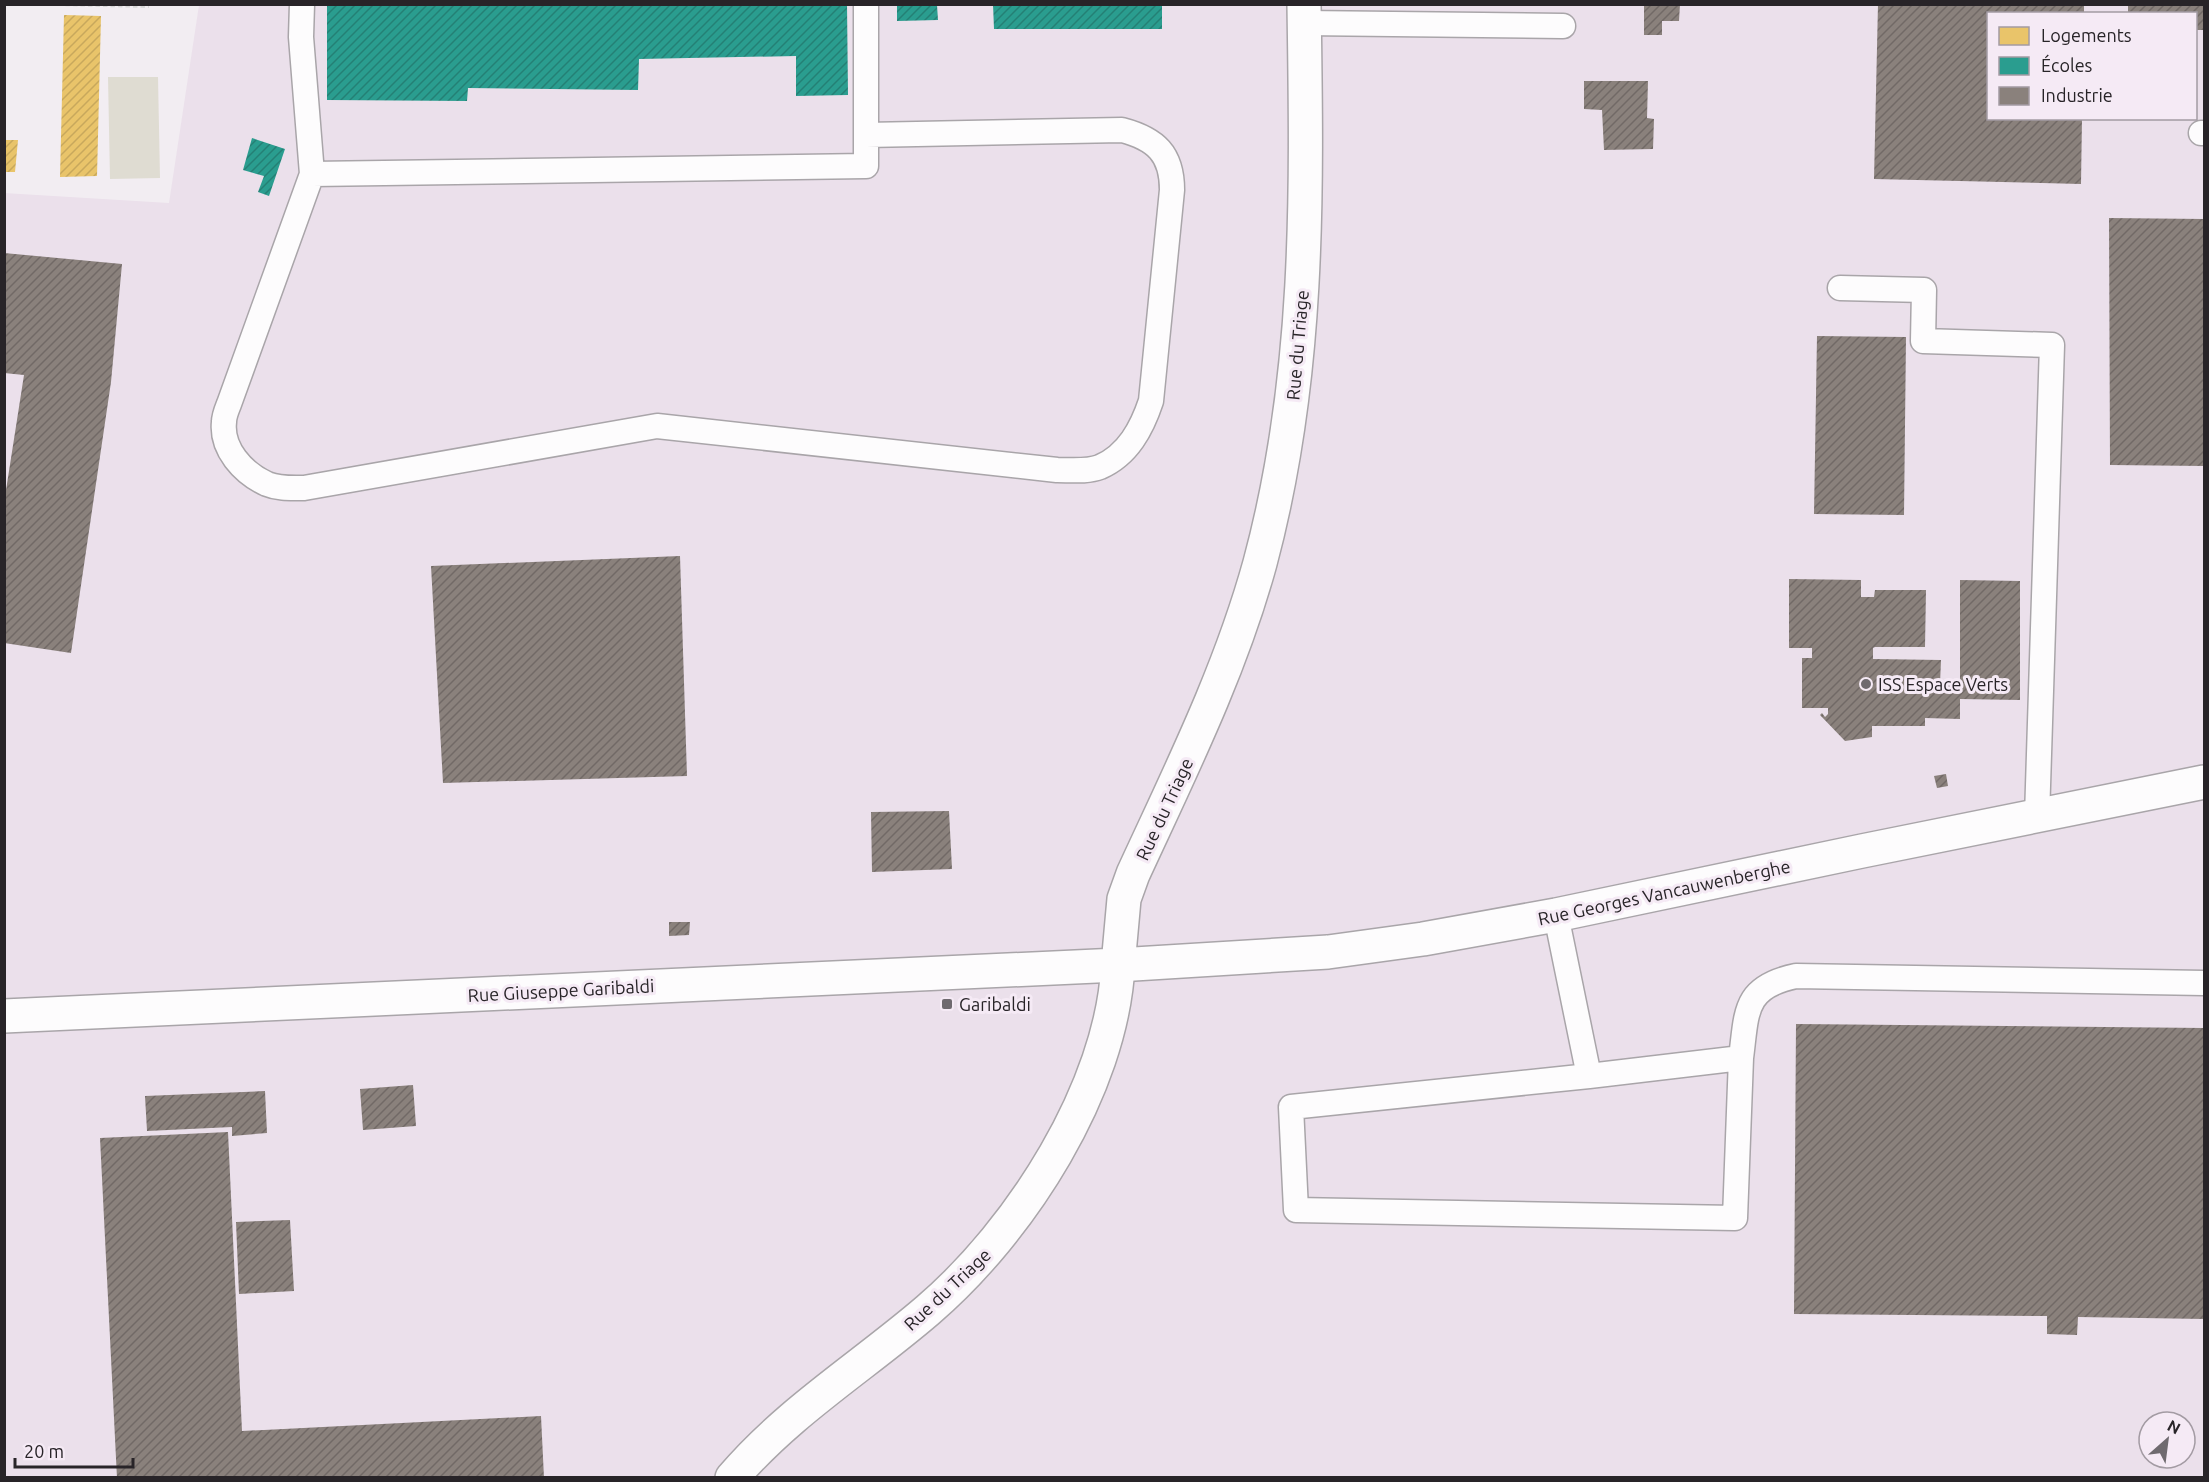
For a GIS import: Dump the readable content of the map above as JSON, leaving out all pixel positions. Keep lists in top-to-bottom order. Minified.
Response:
{"streets":{"street":["Rue du Triage","Rue Georges Vancauwenberghe","Rue Giuseppe Garibaldi"]},"crossings":[["Rue du Triage","Rue Georges Vancauwenberghe"],["Rue du Triage","Rue Giuseppe Garibaldi"],["Rue Georges Vancauwenberghe","Rue Giuseppe Garibaldi"]],"places":{"other":["ISS Espace Verts"],"transit":["Garibaldi"]},"legend":["Logements","Écoles","Industrie"],"scale_bar":"20 m","north":"top right"}
